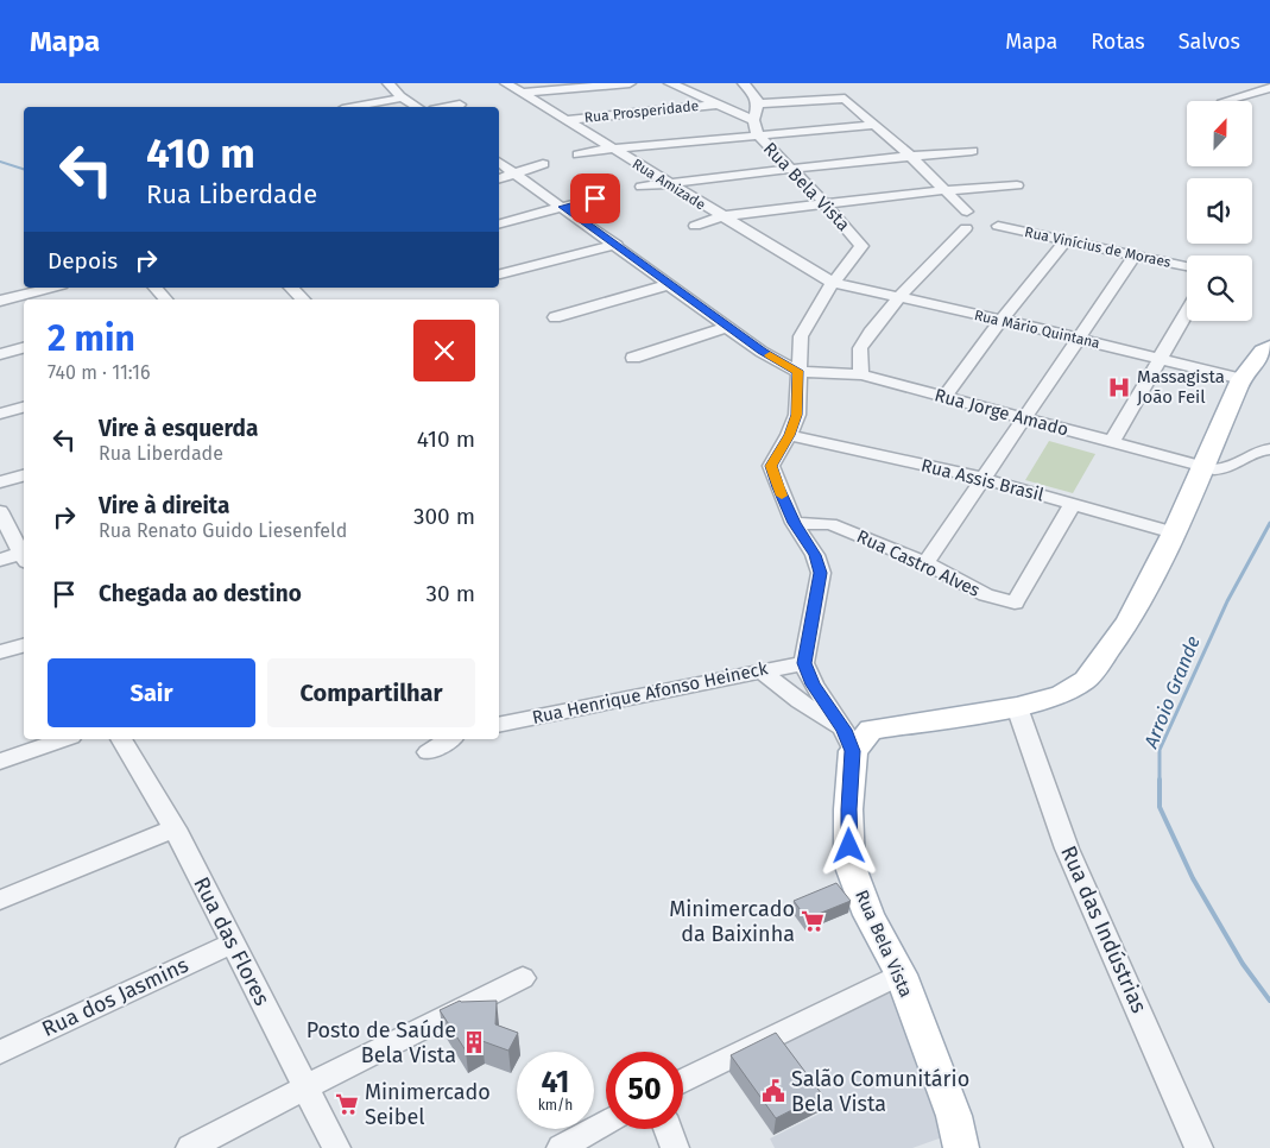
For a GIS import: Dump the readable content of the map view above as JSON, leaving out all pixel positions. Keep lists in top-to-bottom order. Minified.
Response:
{"streets":{"main road":["Rua Bela Vista"],"street":["Rua Prosperidade","Rua Amizade","Rua Vinícius de Moraes","Rua Mário Quintana","Rua Jorge Amado","Rua Assis Brasil","Rua Castro Alves","Rua Henrique Afonso Heineck","Rua das Indústrias","Rua das Flores","Rua dos Jasmins"]},"crossings":[["Rua Prosperidade","Rua Amizade"],["Rua Amizade","Rua Bela Vista"],["Rua Amizade","Rua Mário Quintana"],["Rua Bela Vista","Rua Mário Quintana"],["Rua Bela Vista","Rua Jorge Amado"],["Rua Bela Vista","Rua Assis Brasil"],["Rua Bela Vista","Rua Castro Alves"],["Rua Bela Vista","Rua Henrique Afonso Heineck"],["Rua Assis Brasil","Rua Castro Alves"],["Rua das Flores","Rua dos Jasmins"]],"water":["Arroio Grande"],"places":{"hospital":["Massagista João Feil"],"supermarket":["Minimercado da Baixinha","Minimercado Seibel"],"building":["Posto de Saúde Bela Vista"],"public building":["Salão Comunitário Bela Vista"]},"north":"top","page":{"header":"Mapa","nav":["Mapa","Rotas","Salvos"],"turn":["410 m","Rua Liberdade"],"then":"Depois","heading":["2 min","740 m · 11:16"],"list":[{"name":"Vire à esquerda","note":"Rua Liberdade","value":"410 m"},{"name":"Vire à direita","note":"Rua Renato Guido Liesenfeld","value":"300 m"},{"name":"Chegada ao destino","value":"30 m"}],"buttons":["Sair","Compartilhar"],"speed":"41 km/h","limit":"50"}}
